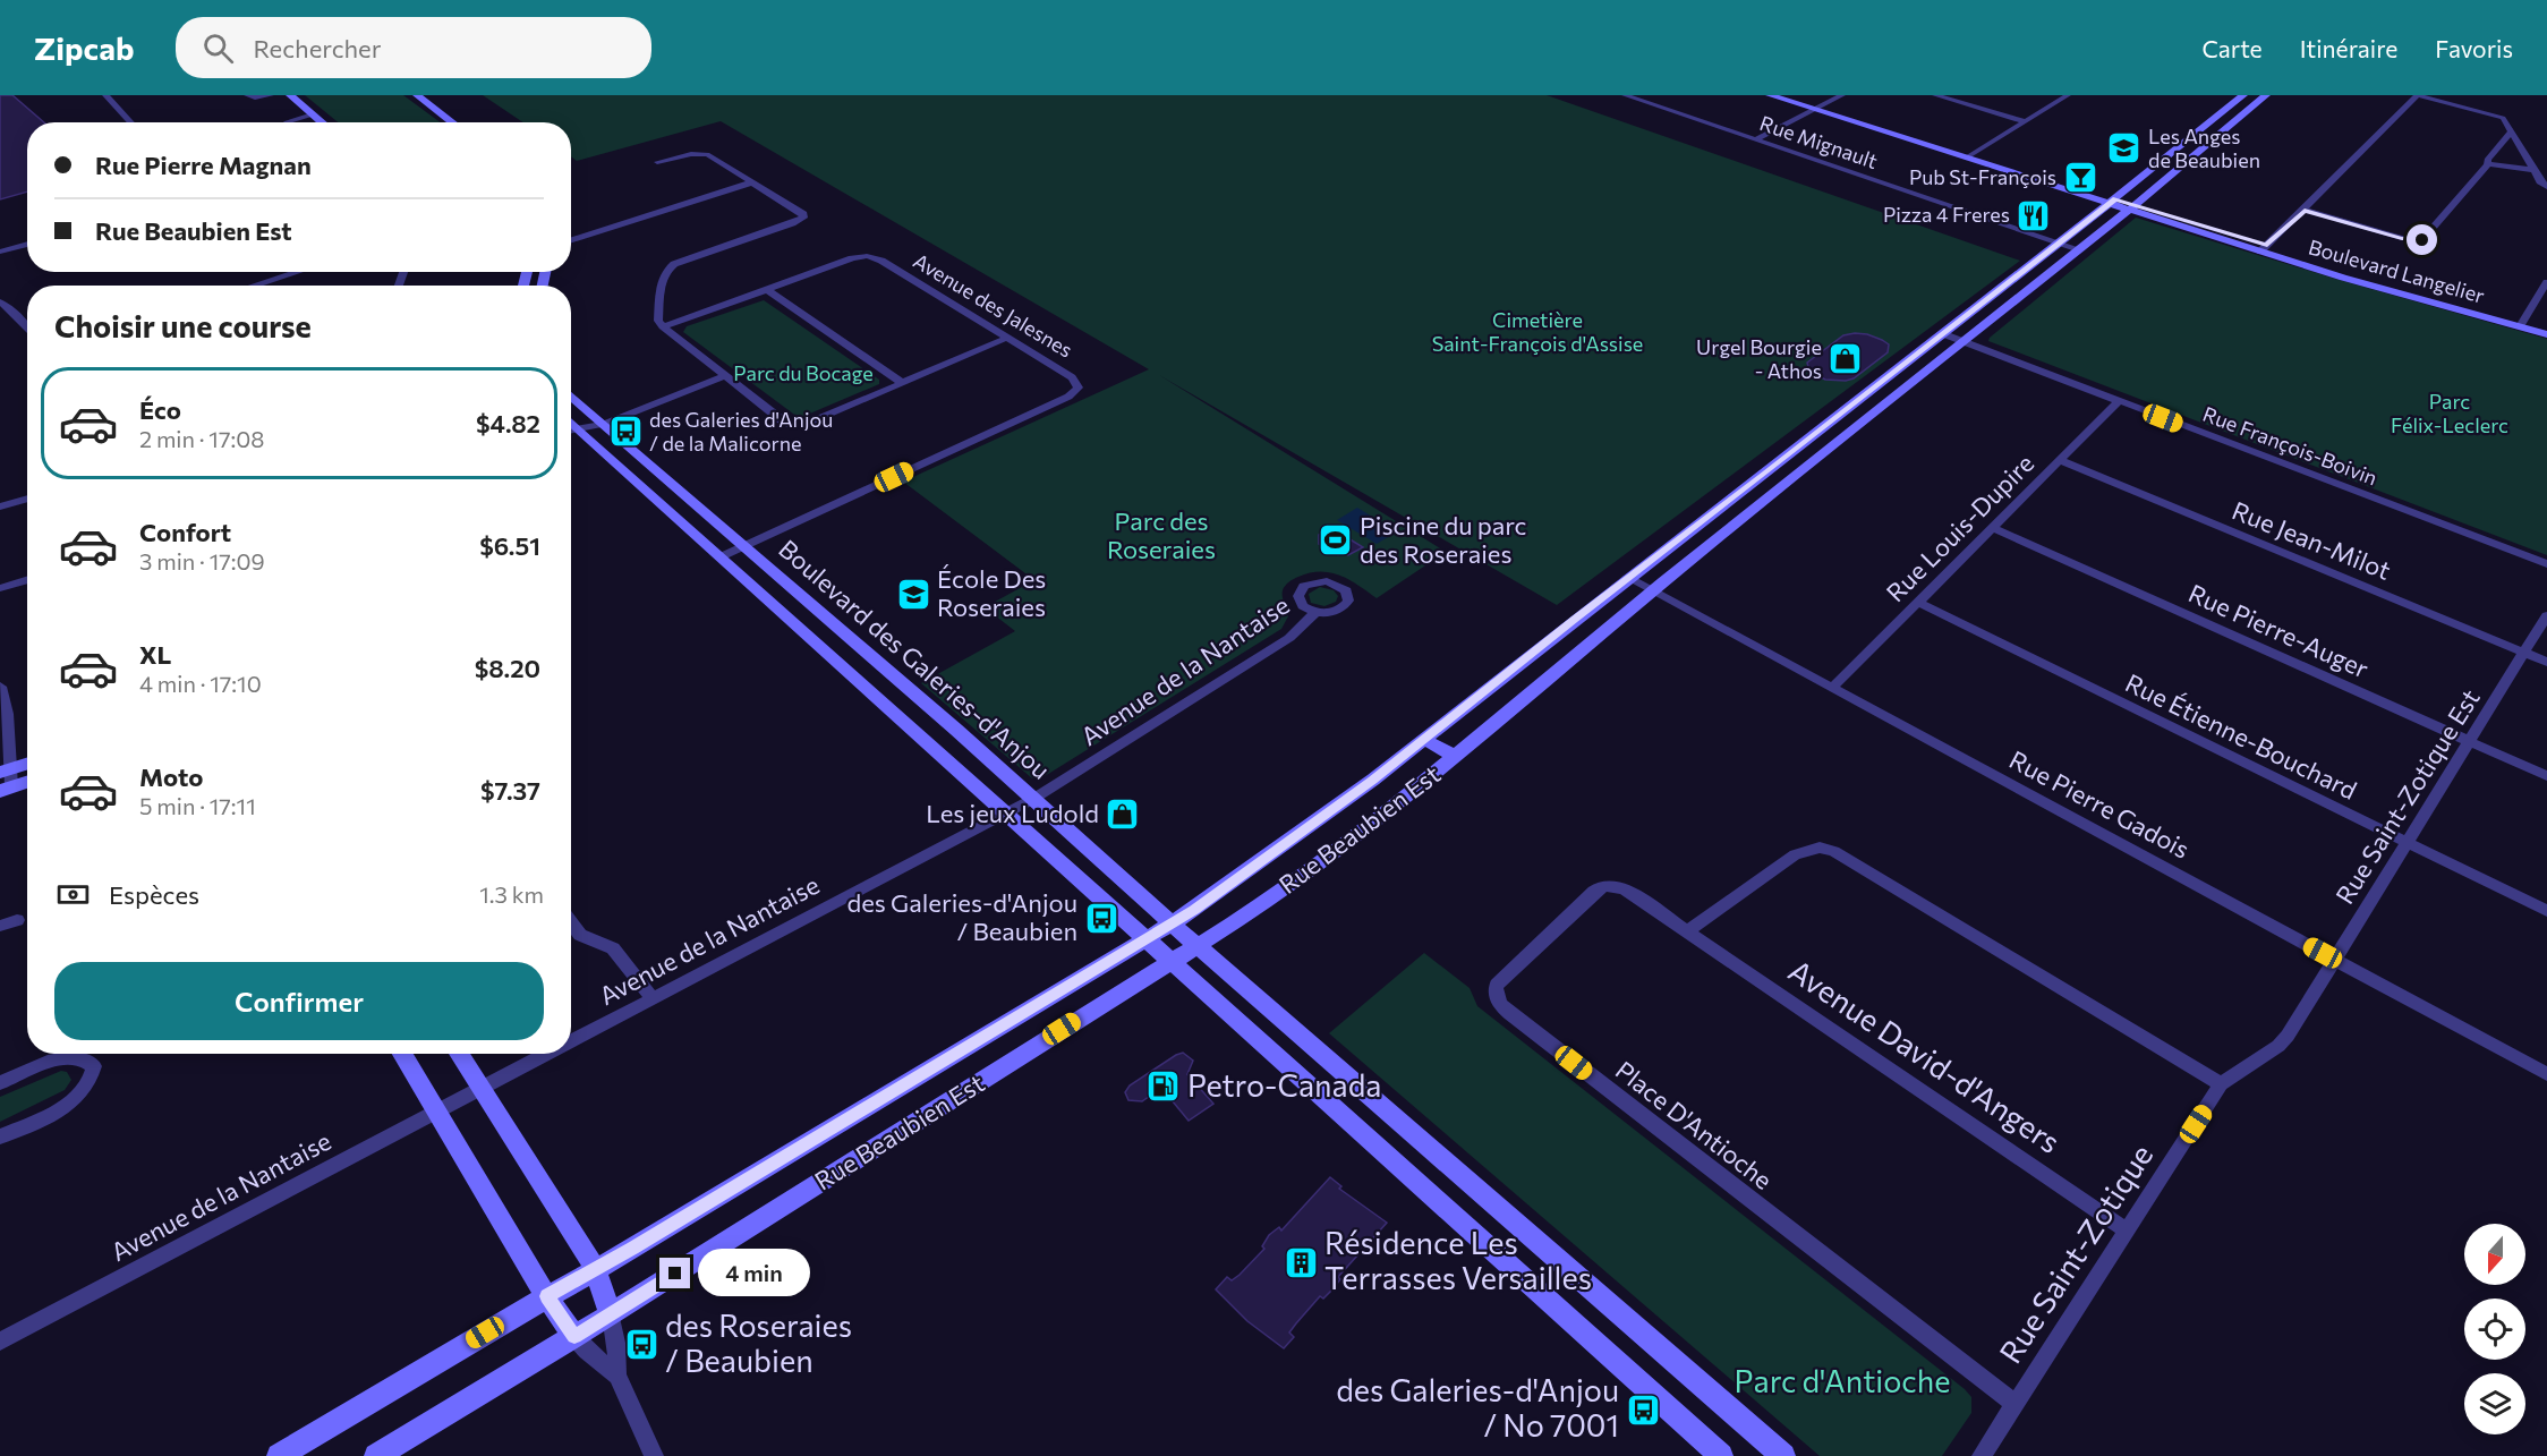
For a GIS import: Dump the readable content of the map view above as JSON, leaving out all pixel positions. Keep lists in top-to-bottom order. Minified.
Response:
{"streets":{"street":["Rue Mignault","Boulevard Langelier","Avenue des Jalesnes","Rue François-Boivin","Rue Louis-Dupire","Rue Jean-Milot","Rue Pierre-Auger","Boulevard des Galeries-d'Anjou","Avenue de la Nantaise","Rue Étienne-Bouchard","Rue Saint-Zotique Est","Rue Pierre Gadois","Rue Beaubien Est","Avenue David-d'Angers","Place D'Antioche","Rue Saint-Zotique"]},"crossings":[["Rue Mignault","Rue Beaubien Est"],["Boulevard Langelier","Rue Beaubien Est"],["Avenue des Jalesnes","Boulevard des Galeries-d'Anjou"],["Rue François-Boivin","Rue Louis-Dupire"],["Rue François-Boivin","Rue Beaubien Est"],["Rue Louis-Dupire","Rue Jean-Milot"],["Rue Louis-Dupire","Rue Pierre-Auger"],["Rue Louis-Dupire","Rue Étienne-Bouchard"],["Rue Louis-Dupire","Rue Pierre Gadois"],["Rue Jean-Milot","Rue Saint-Zotique Est"],["Rue Pierre-Auger","Rue Saint-Zotique Est"],["Boulevard des Galeries-d'Anjou","Avenue de la Nantaise"],["Boulevard des Galeries-d'Anjou","Rue Beaubien Est"],["Rue Étienne-Bouchard","Rue Saint-Zotique Est"],["Rue Saint-Zotique Est","Rue Pierre Gadois"],["Rue Saint-Zotique Est","Rue Saint-Zotique"],["Rue Pierre Gadois","Rue Beaubien Est"],["Avenue David-d'Angers","Place D'Antioche"],["Avenue David-d'Angers","Rue Saint-Zotique"],["Place D'Antioche","Rue Saint-Zotique"]],"parks":["Cimetière Saint-François d'Assise","Parc du Bocage","Parc Félix-Leclerc","Parc des Roseraies","Parc d'Antioche"],"places":{"school or university":["Les Anges de Beaubien","École Des Roseraies"],"bar":["Pub St-François"],"restaurant":["Pizza 4 Freres"],"shop":["Urgel Bourgie - Athos","Les jeux Ludold"],"bus stop":["des Galeries d'Anjou / de la Malicorne","des Galeries-d'Anjou / Beaubien","des Roseraies / Beaubien","des Galeries-d'Anjou / No 7001"],"sports":["Piscine du parc des Roseraies"],"fuel station":["Petro-Canada"],"building":["Résidence Les Terrasses Versailles"]},"north":"bottom","page":{"header":"Zipcab","search":"Rechercher","nav":["Carte","Itinéraire","Favoris"],"banner":["Rue Pierre Magnan","Rue Beaubien Est"],"heading":"Choisir une course","list":[{"name":"Éco","note":"2 min · 17:08","value":"$4.82"},{"name":"Confort","note":"3 min · 17:09","value":"$6.51"},{"name":"XL","note":"4 min · 17:10","value":"$8.20"},{"name":"Moto","note":"5 min · 17:11","value":"$7.37"}],"pay":["Espèces","1.3 km"],"buttons":"Confirmer","bubble":"4 min"}}
